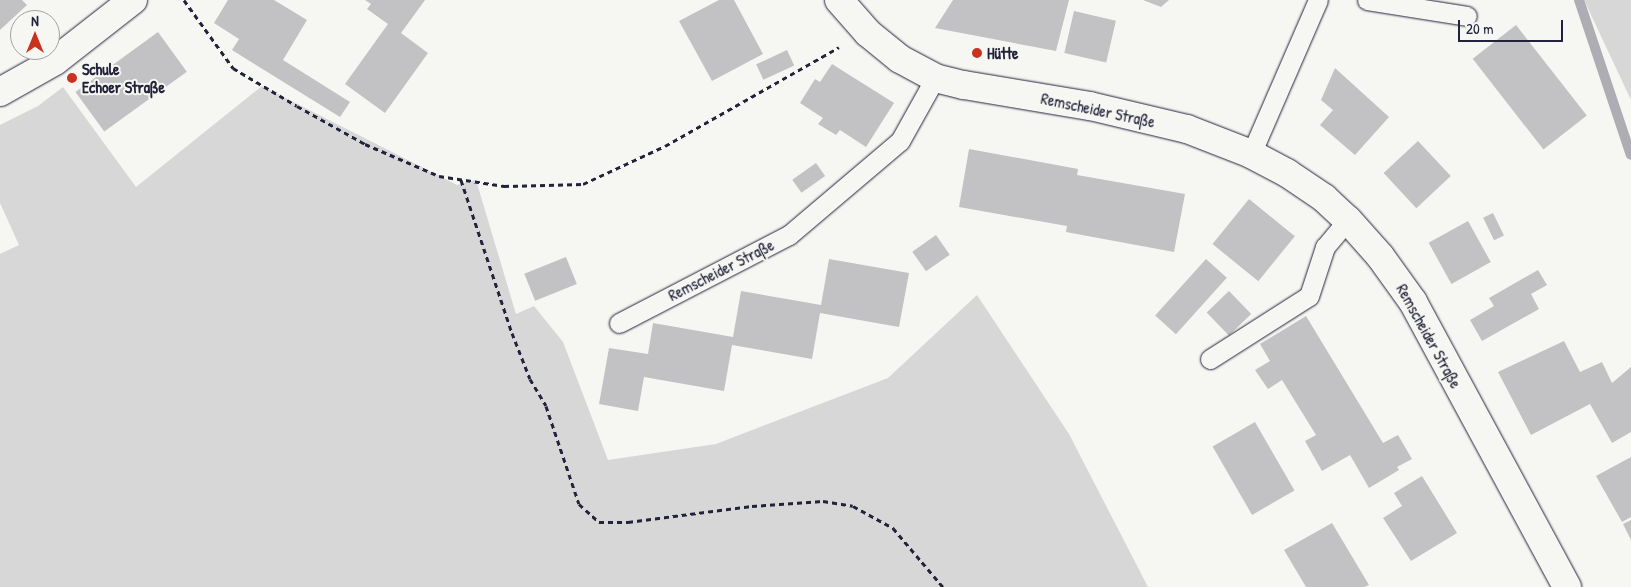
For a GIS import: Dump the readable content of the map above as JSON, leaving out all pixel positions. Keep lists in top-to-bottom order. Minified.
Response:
{"streets":{"main road":["Remscheider Straße"]},"places":["Hütte","Schule Echoer Straße"],"scale_bar":"20 m","north":"top"}
